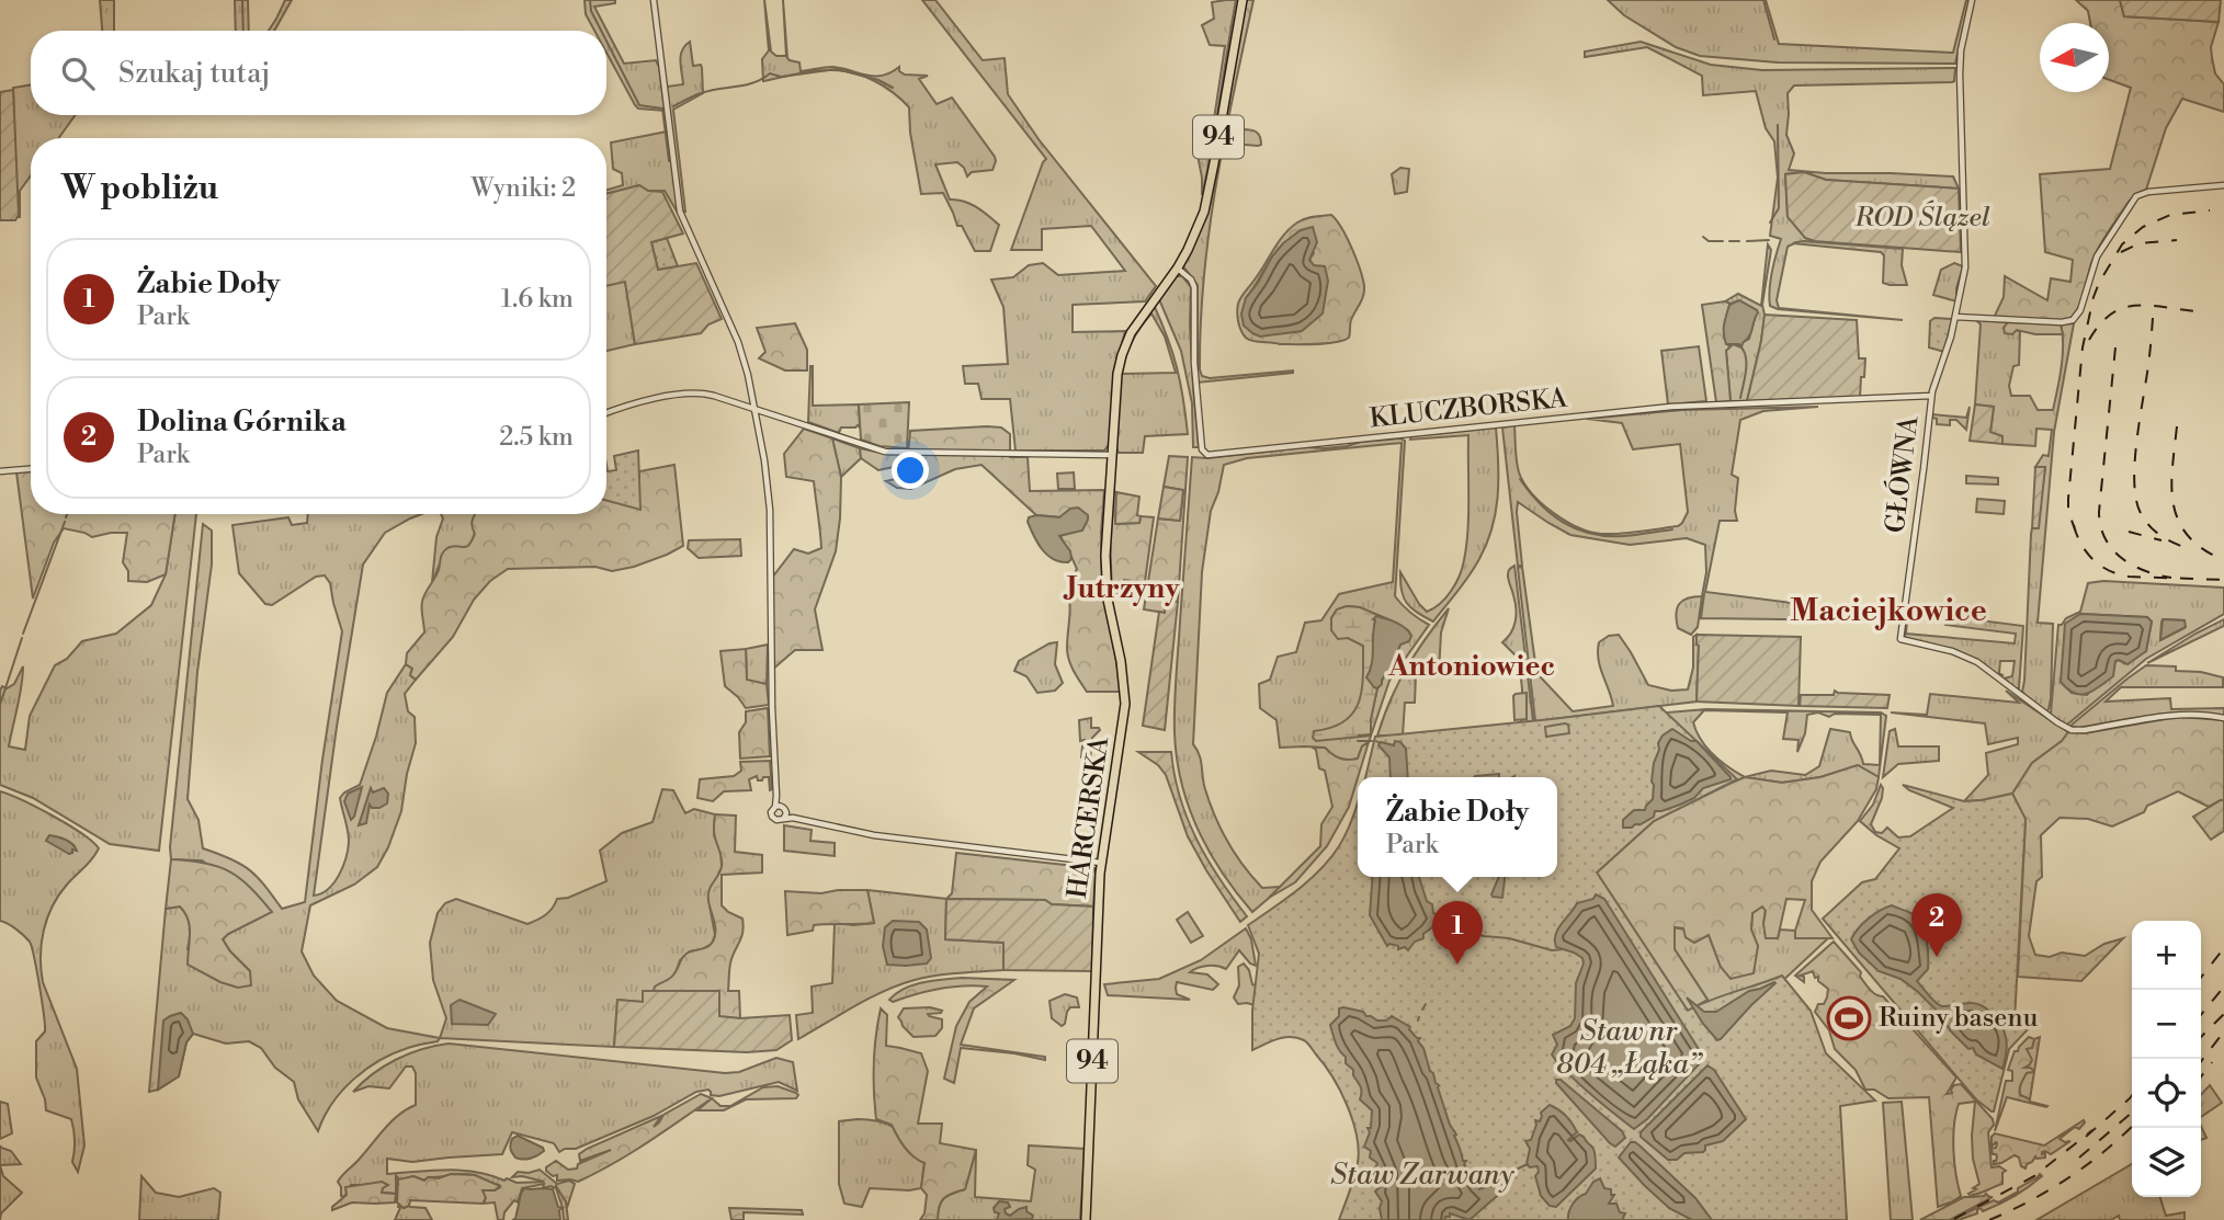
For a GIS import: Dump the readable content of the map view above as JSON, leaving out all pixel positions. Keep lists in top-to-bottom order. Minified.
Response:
{"streets":{"main road":["94","HARCERSKA"],"street":["KLUCZBORSKA","GŁÓWNA"]},"crossings":[["94","KLUCZBORSKA"],["94","HARCERSKA"],["KLUCZBORSKA","GŁÓWNA"]],"districts":["Jutrzyny","Maciejkowice","Antoniowiec"],"water":["Staw nr 804 „Łąka”","Staw Zarwany"],"parks":["ROD Ślązel"],"places":{"sports":["Ruiny basenu"]},"north":"left","page":{"search":"Szukaj tutaj","heading":["W pobliżu","Wyniki: 2"],"list":[{"mark":"1","name":"Żabie Doły","note":"Park","value":"1.6 km"},{"mark":"2","name":"Dolina Górnika","note":"Park","value":"2.5 km"}],"popup":["Żabie Doły","Park"],"pins":["2","1"],"map_buttons":["+","−"]}}
